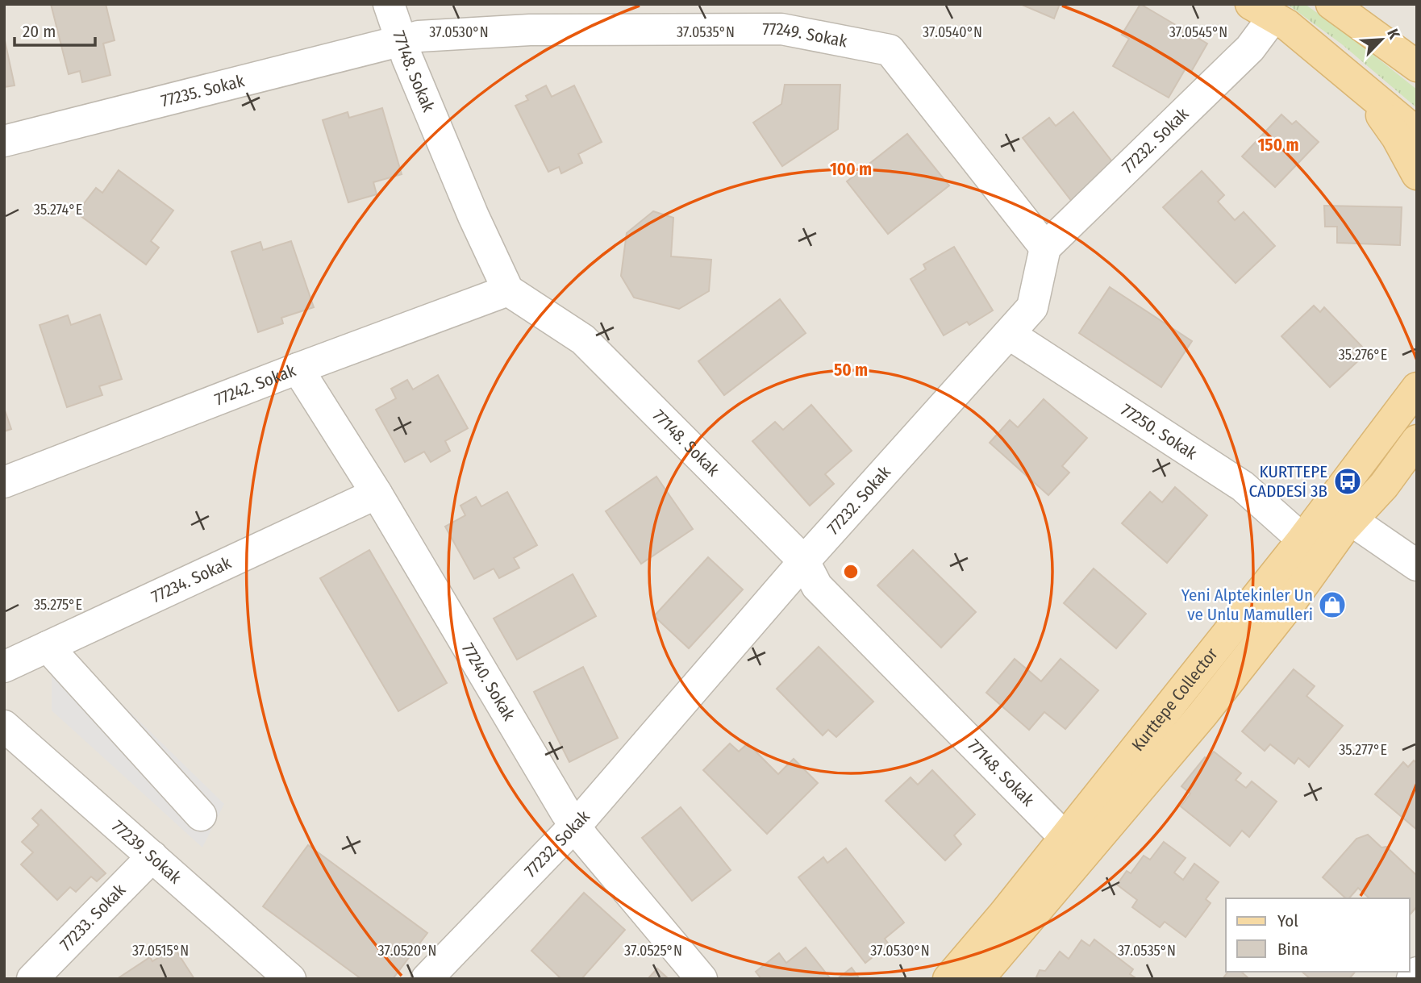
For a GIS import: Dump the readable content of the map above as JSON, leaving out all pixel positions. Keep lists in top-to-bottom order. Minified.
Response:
{"streets":{"main road":["Kurttepe Collector"],"street":["77249. Sokak","77148. Sokak","77235. Sokak","77232. Sokak","77242. Sokak","77250. Sokak","77234. Sokak","77240. Sokak","77239. Sokak","77233. Sokak"]},"crossings":[["77249. Sokak","77148. Sokak"],["77249. Sokak","77235. Sokak"],["77249. Sokak","77232. Sokak"],["77148. Sokak","77235. Sokak"],["77148. Sokak","77232. Sokak"],["77148. Sokak","77242. Sokak"],["77148. Sokak","Kurttepe Collector"],["77232. Sokak","77250. Sokak"],["77232. Sokak","77240. Sokak"],["77242. Sokak","77240. Sokak"],["77250. Sokak","Kurttepe Collector"],["77234. Sokak","77240. Sokak"],["77239. Sokak","77233. Sokak"]],"places":{"bus stop":["KURTTEPE CADDESİ 3B"],"shop":["Yeni Alptekinler Un ve Unlu Mamulleri"]},"legend":["Yol","Bina"],"scale_bar":"20 m","north":"top right","coordinates":["37.0530°N","37.0535°N","37.0540°N","37.0545°N","35.274°E","35.276°E","35.275°E","35.277°E","37.0515°N","37.0520°N","37.0525°N"],"rings":["150 m","100 m","50 m"]}
